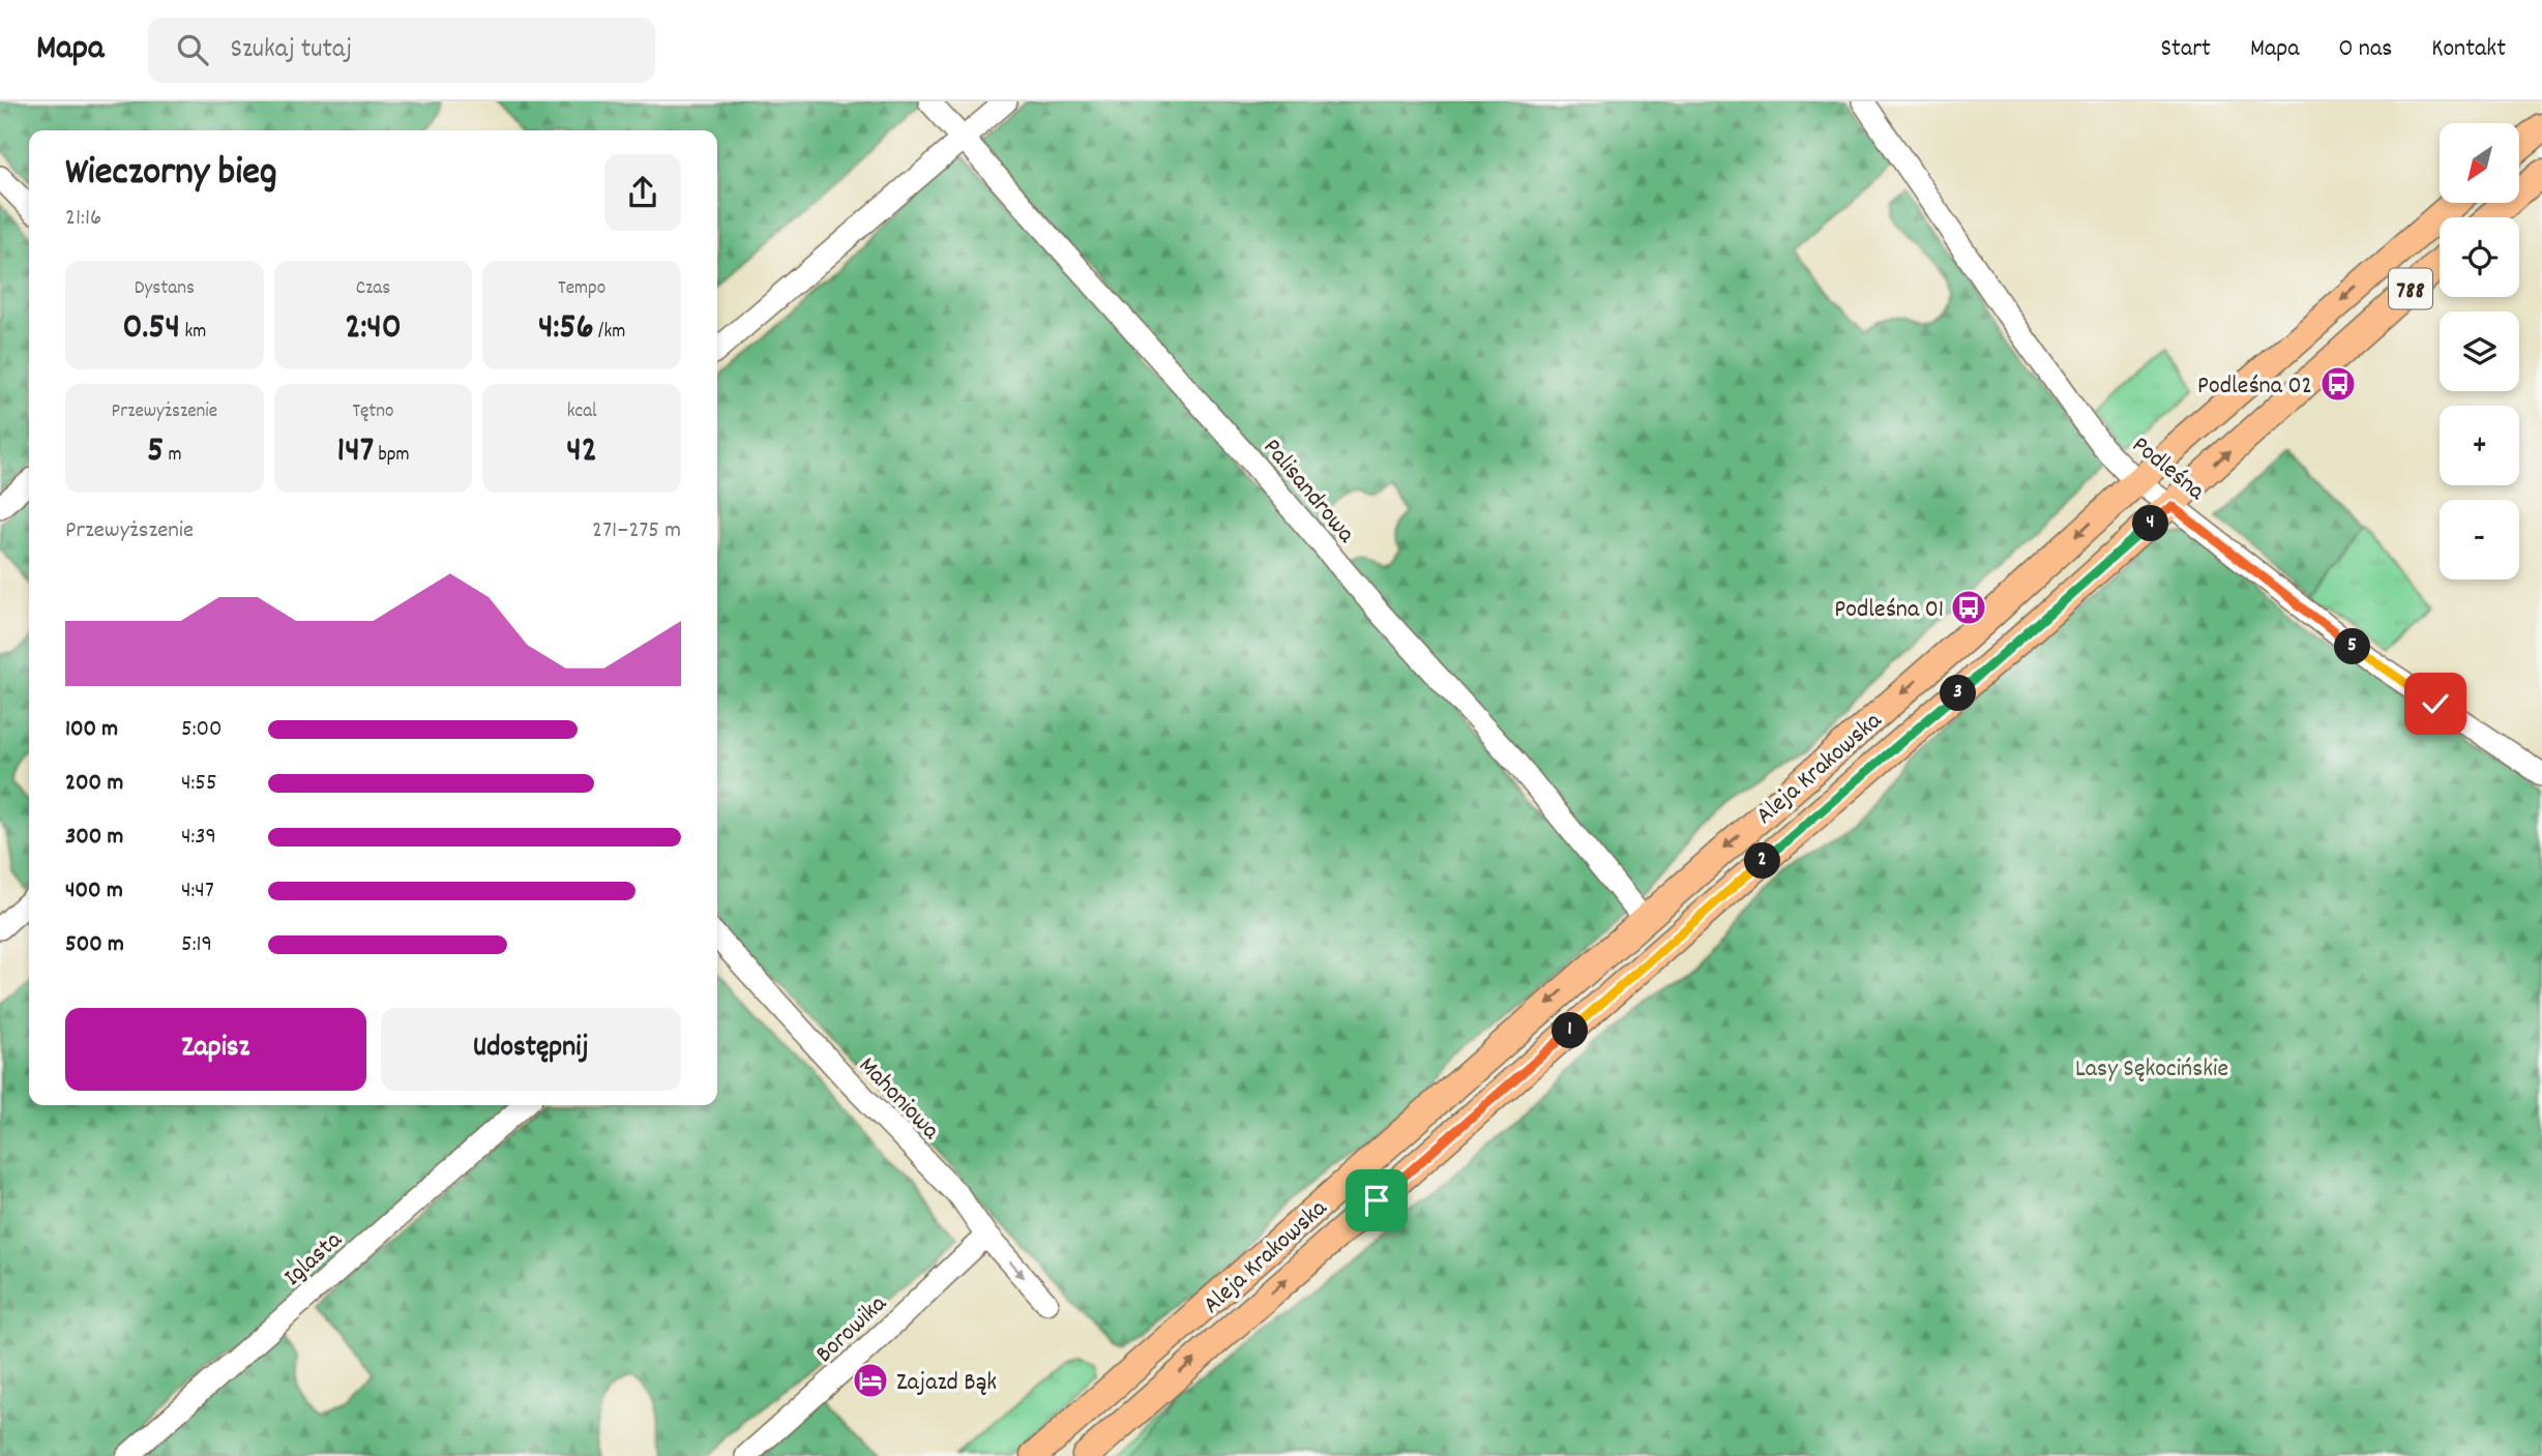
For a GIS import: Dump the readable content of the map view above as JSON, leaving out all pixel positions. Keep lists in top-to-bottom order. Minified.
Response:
{"streets":{"main road":["788","Aleja Krakowska"],"street":["Podleśna","Palisandrowa","Mahoniowa","Iglasta","Borowika"]},"crossings":[["Podleśna","Aleja Krakowska"],["Palisandrowa","Aleja Krakowska"],["Mahoniowa","Borowika"]],"parks":["Lasy Sękocińskie"],"places":{"bus stop":["Podleśna 02","Podleśna 01"],"hotel":["Zajazd Bąk"]},"north":"bottom left","page":{"header":"Mapa","search":"Szukaj tutaj","nav":["Start","Mapa","O nas","Kontakt"],"map_buttons":["+","−"],"heading":["Wieczorny bieg","21:16"],"stats":[["Dystans","0.54 km"],["Czas","2:40"],["Tempo","4:56 /km"],["Przewyższenie","5 m"],["Tętno","147 bpm"],["kcal","42"]],"chart":["Przewyższenie","271–275 m"],"pins":["4","5","3","2","1"],"list":[{"name":"100 m","note":"5:00"},{"name":"200 m","note":"4:55"},{"name":"300 m","note":"4:39"},{"name":"400 m","note":"4:47"},{"name":"500 m","note":"5:19"}],"buttons":["Zapisz","Udostępnij"]}}
